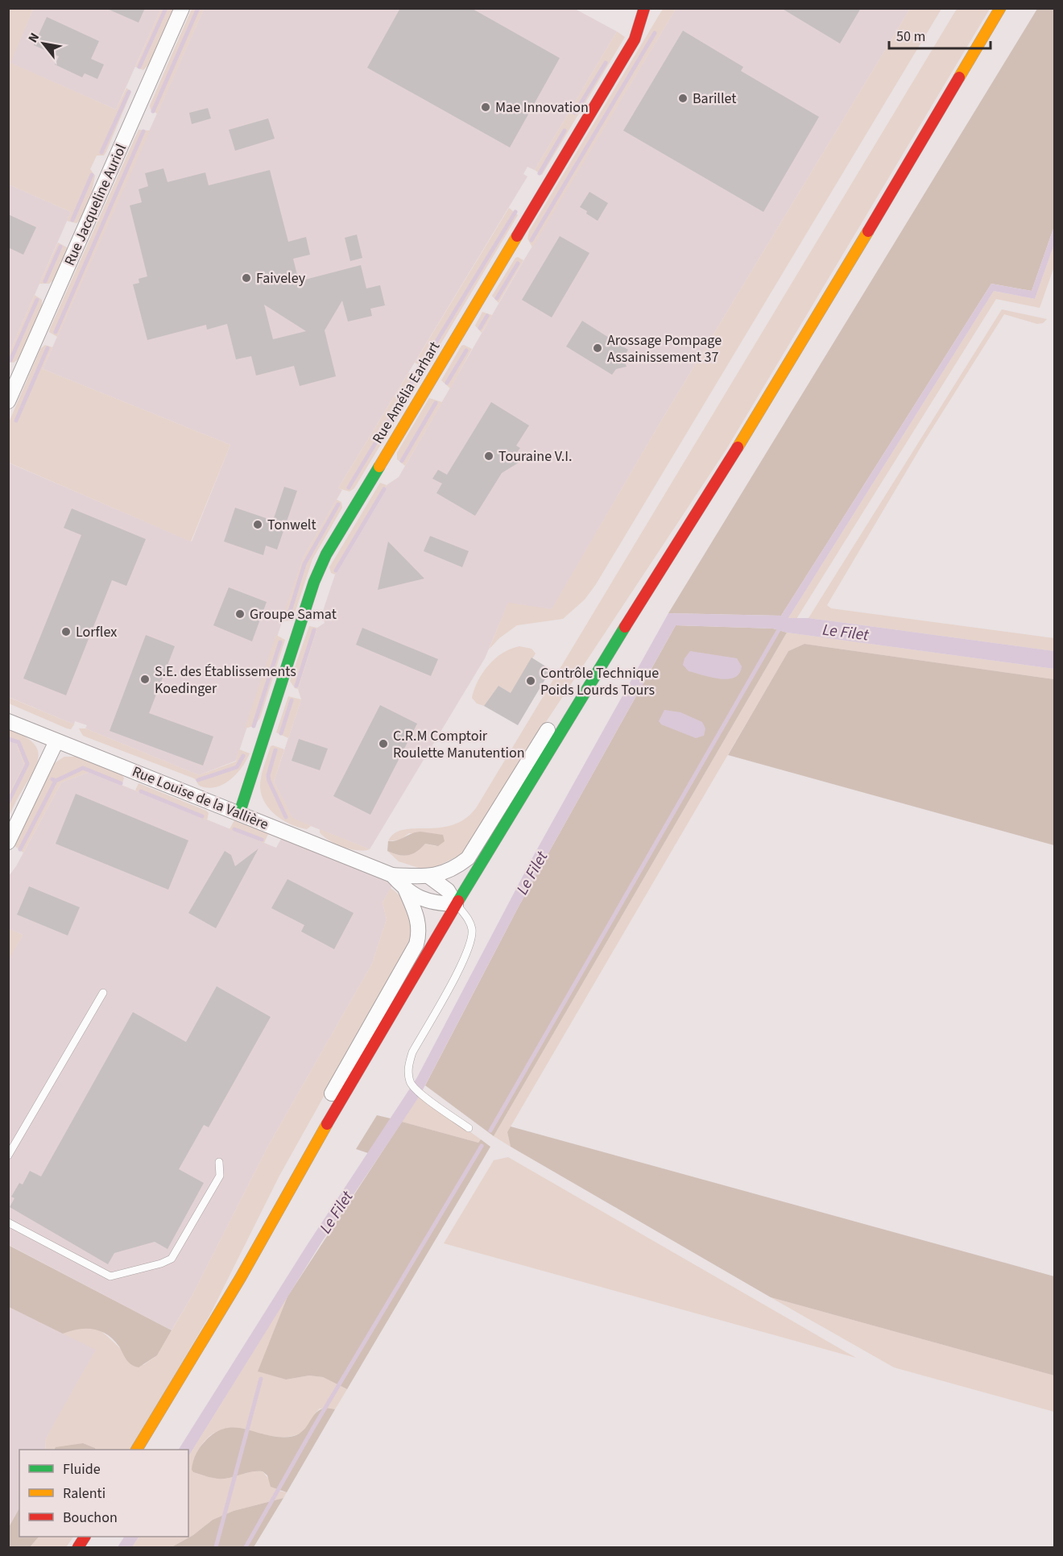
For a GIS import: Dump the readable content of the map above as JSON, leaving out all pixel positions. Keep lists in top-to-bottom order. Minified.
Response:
{"streets":{"main road":["Rue Amélia Earhart"],"street":["Rue Jacqueline Auriol","Rue Louise de la Vallière"]},"crossings":[["Rue Amélia Earhart","Rue Louise de la Vallière"]],"water":["Le Filet"],"places":["Barillet","Mae Innovation","Faiveley","Arossage Pompage Assainissement 37","Touraine V.I.","Tonwelt","Groupe Samat","Lorflex","S.E. des Établissements Koedinger","Contrôle Technique Poids Lourds Tours","C.R.M Comptoir Roulette Manutention"],"legend":["Fluide","Ralenti","Bouchon"],"scale_bar":"50 m","north":"top left"}
